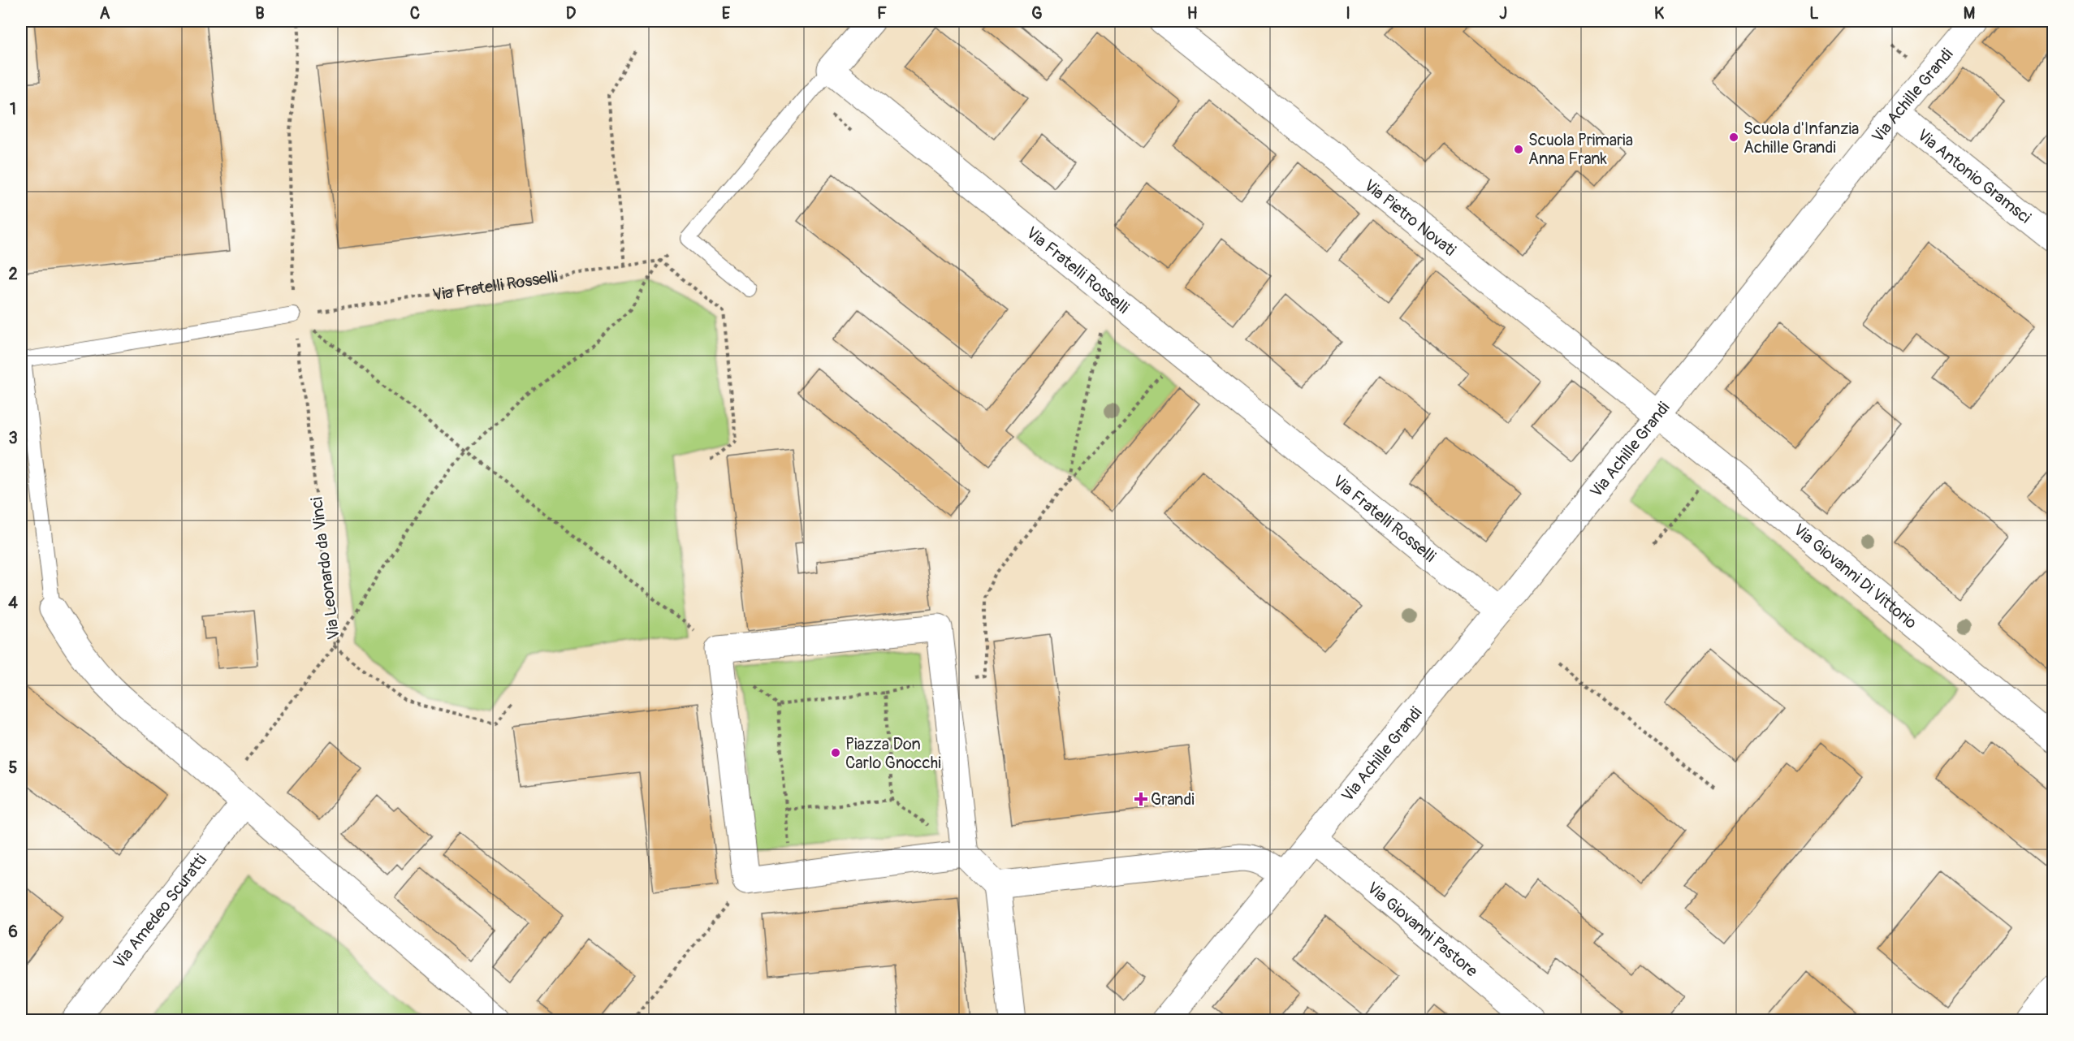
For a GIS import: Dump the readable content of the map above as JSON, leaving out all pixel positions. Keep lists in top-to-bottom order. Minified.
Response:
{"streets":{"street":["Via Achille Grandi","Via Antonio Gramsci","Via Pietro Novati","Via Fratelli Rosselli","Via Giovanni Di Vittorio","Via Amedeo Scuratti","Via Giovanni Pastore"],"path":["Via Leonardo da Vinci"]},"crossings":[["Via Achille Grandi","Via Antonio Gramsci"],["Via Achille Grandi","Via Pietro Novati"],["Via Achille Grandi","Via Fratelli Rosselli"],["Via Achille Grandi","Via Giovanni Di Vittorio"],["Via Achille Grandi","Via Giovanni Pastore"],["Via Pietro Novati","Via Giovanni Di Vittorio"],["Via Fratelli Rosselli","Via Leonardo da Vinci"],["Via Leonardo da Vinci","Via Amedeo Scuratti"]],"places":{"other":["Scuola d'Infanzia Achille Grandi","Scuola Primaria Anna Frank","Piazza Don Carlo Gnocchi"],"health":["Grandi"]},"grid":{"columns":["A","B","C","D","E","F","G","H","I","J","K","L","M"],"rows":["1","2","3","4","5","6"]}}
